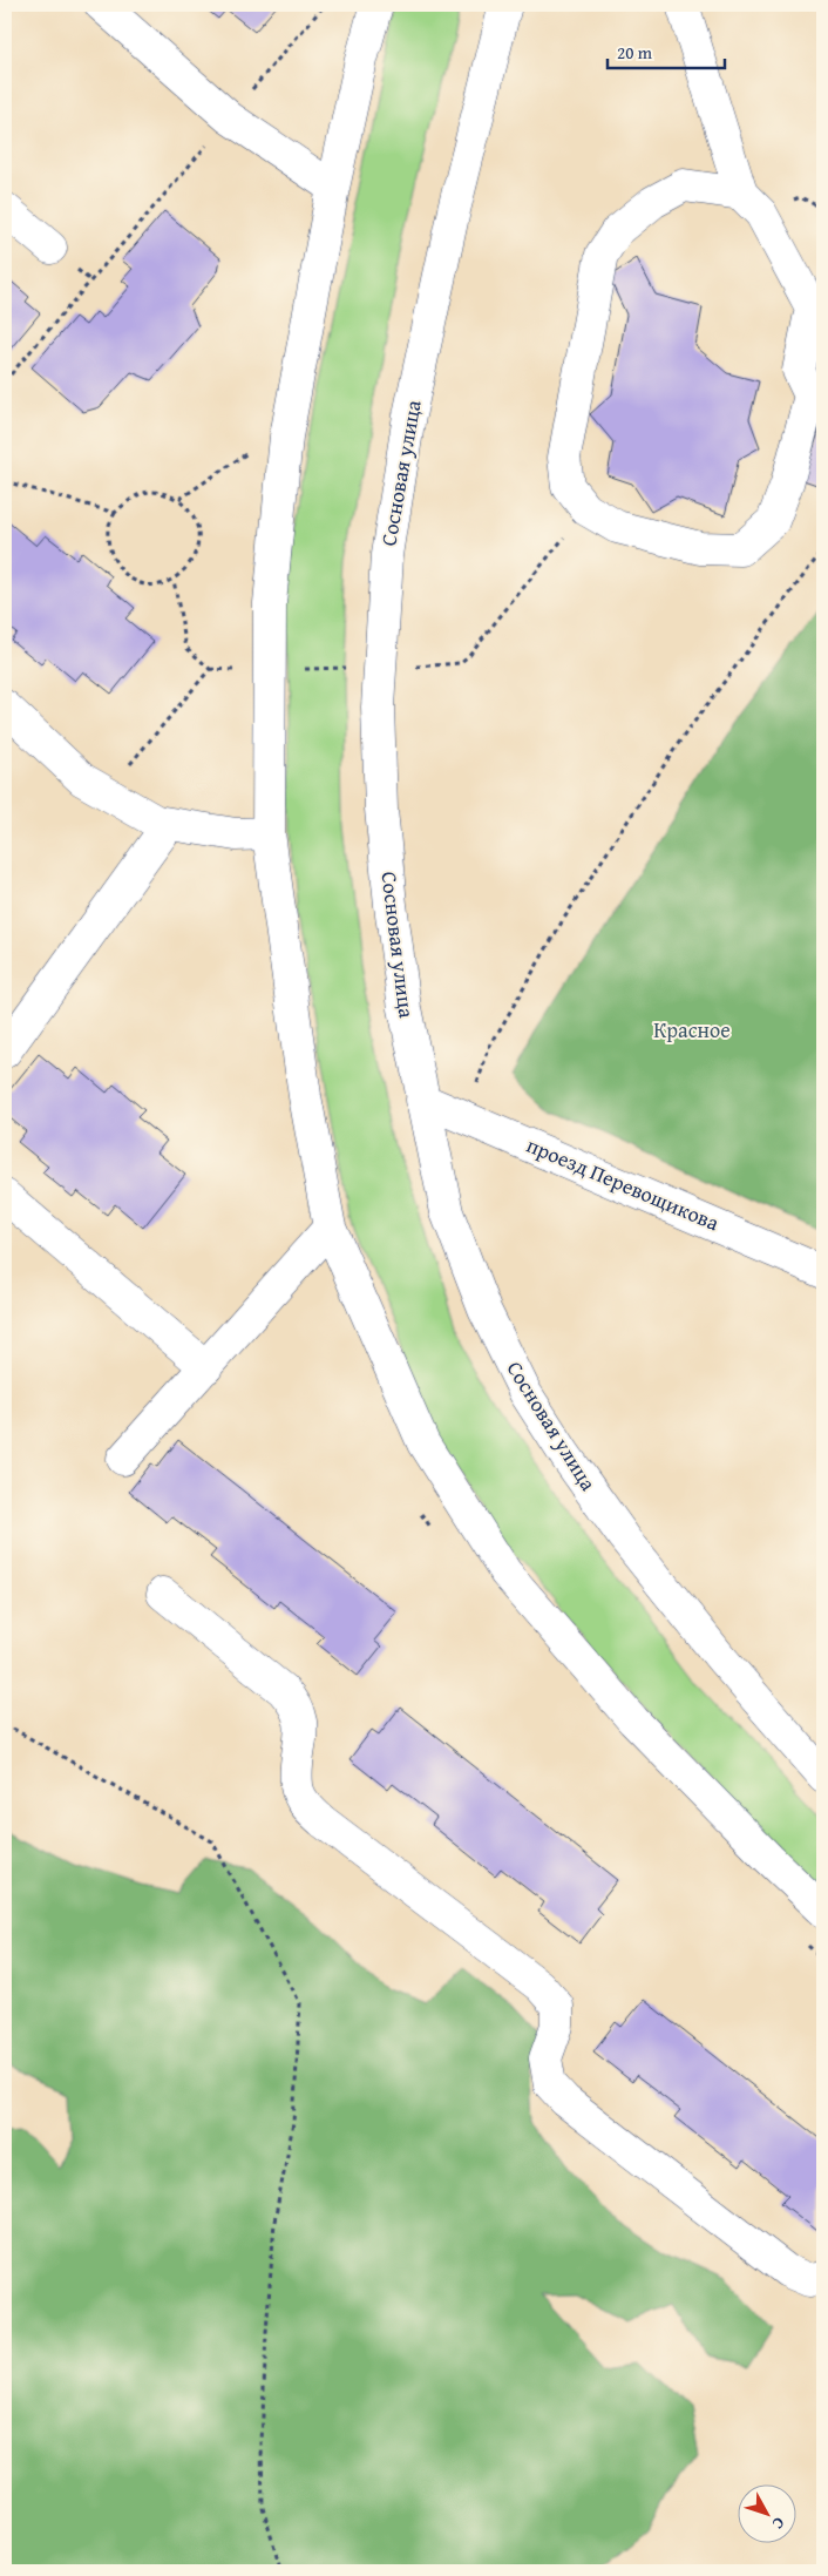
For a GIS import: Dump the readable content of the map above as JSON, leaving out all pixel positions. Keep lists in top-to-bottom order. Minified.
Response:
{"streets":{"street":["Сосновая улица","проезд Перевощикова"]},"crossings":[["Сосновая улица","проезд Перевощикова"]],"parks":["Красное"],"scale_bar":"20 m","north":"bottom right"}
